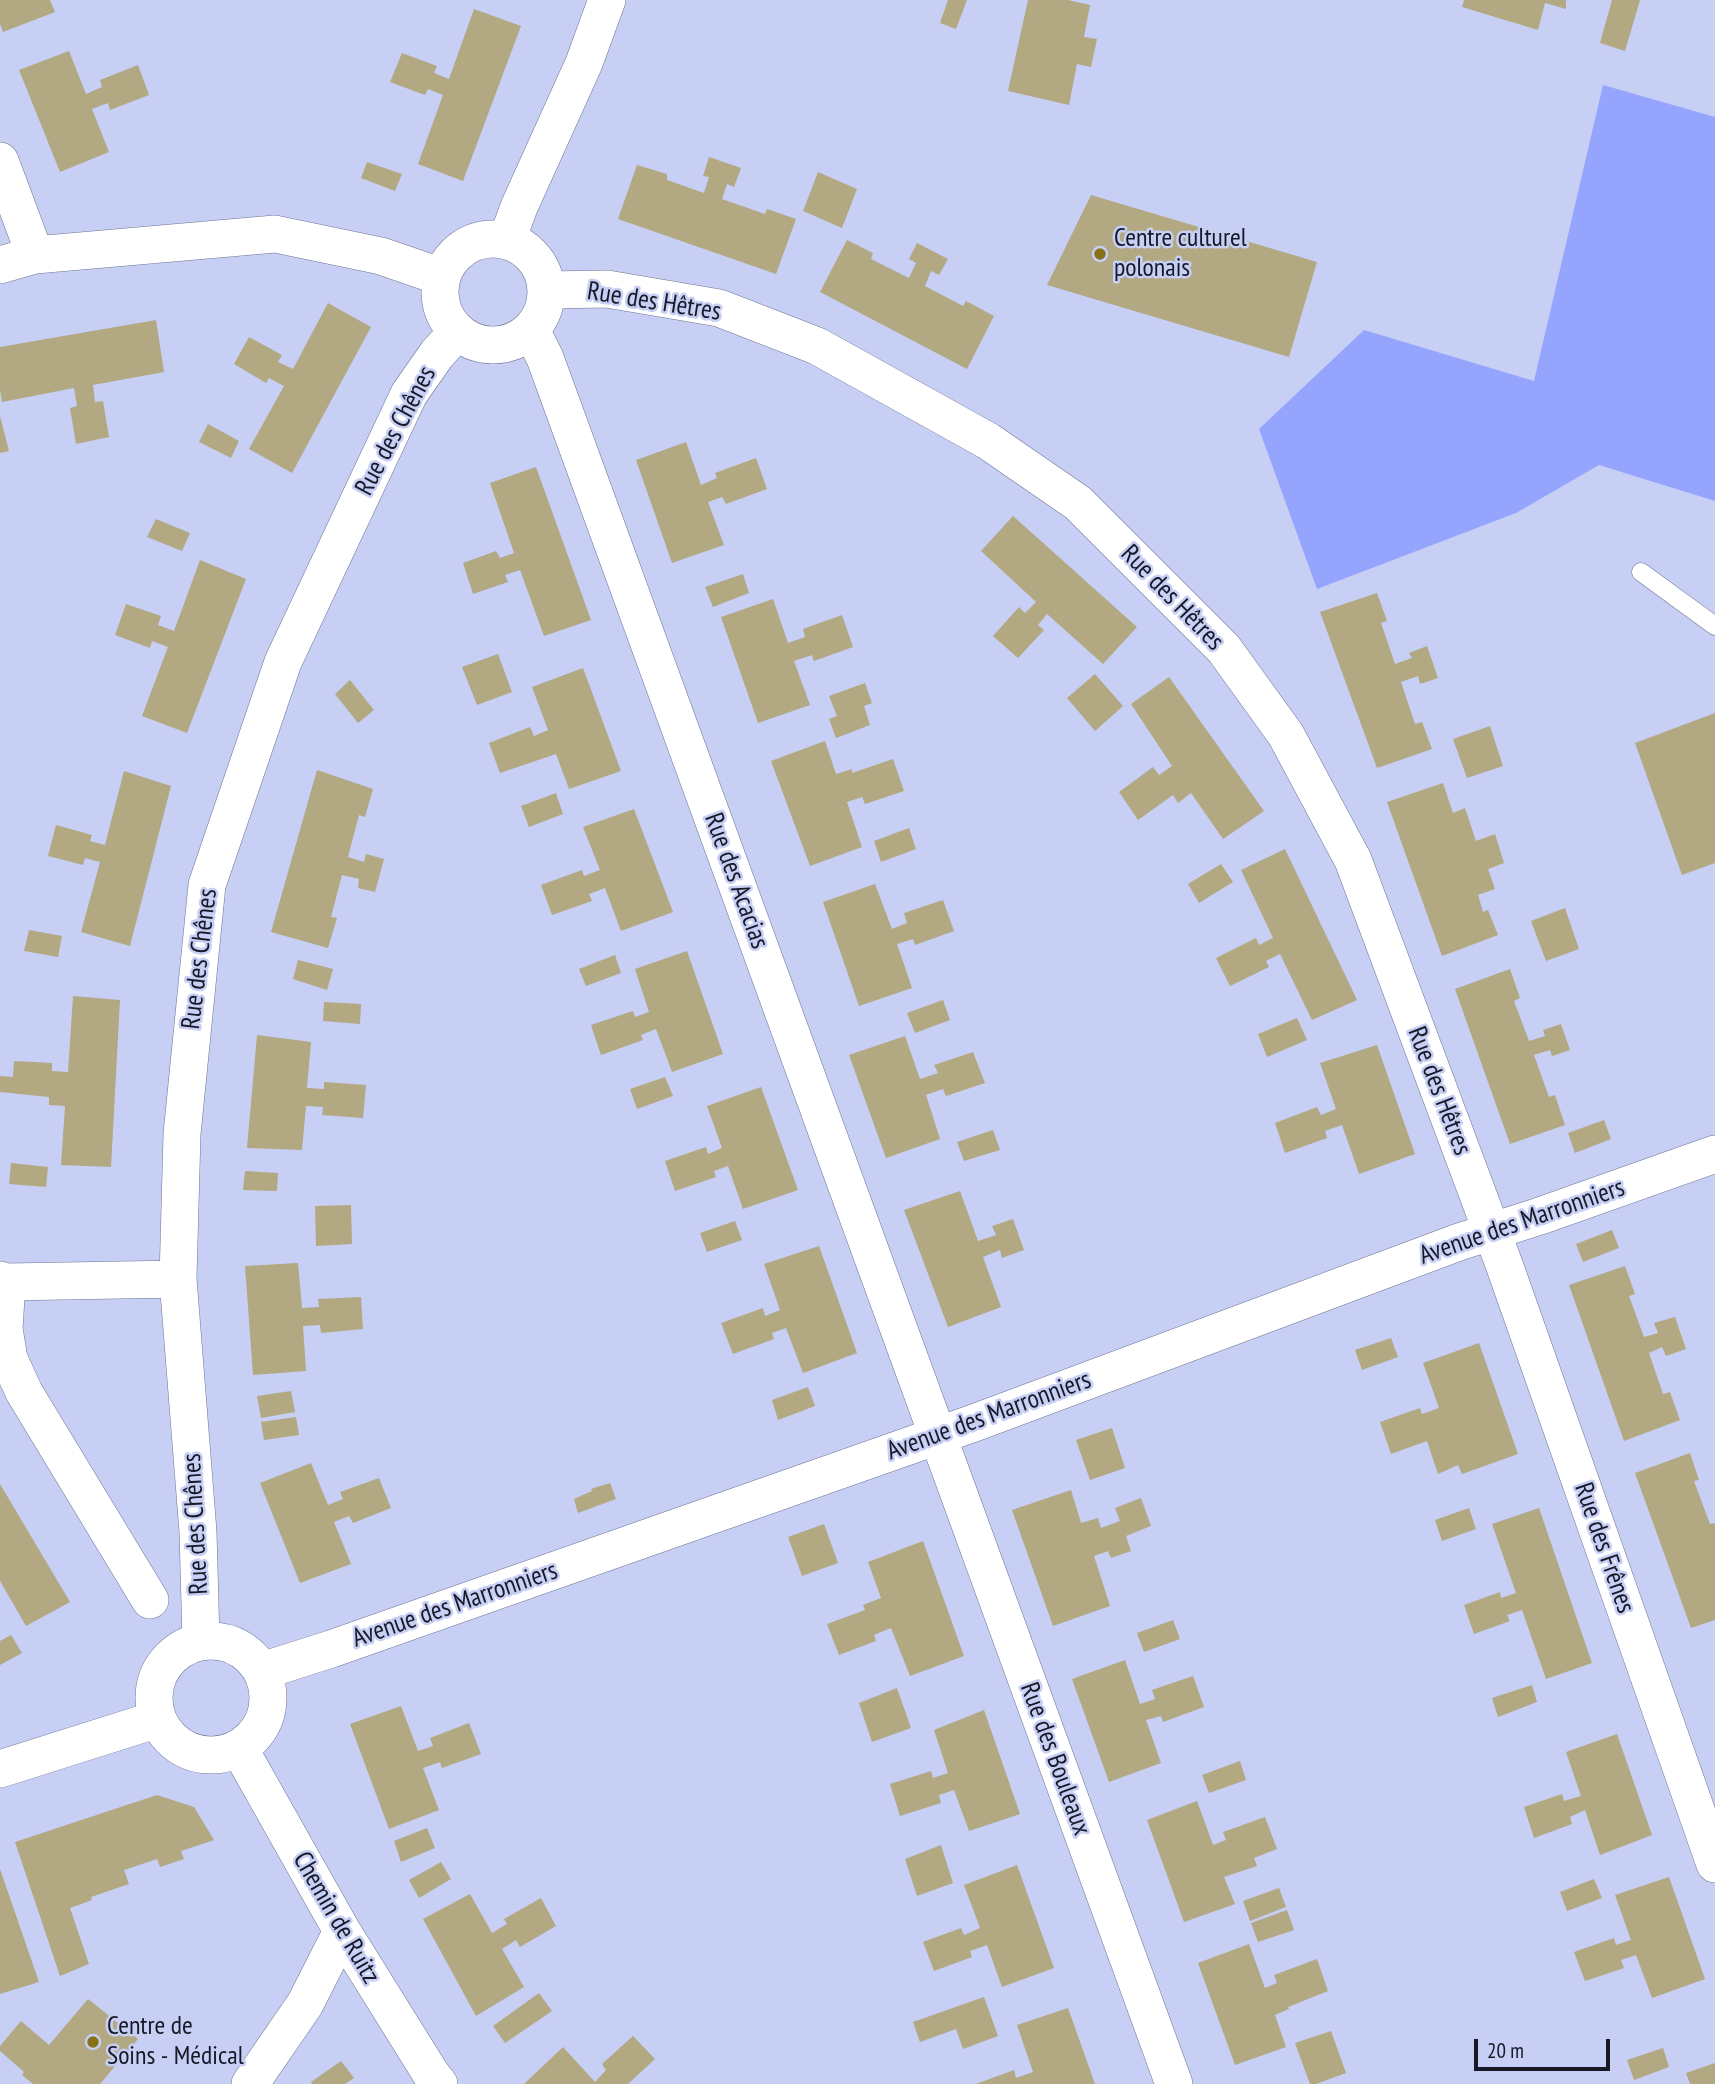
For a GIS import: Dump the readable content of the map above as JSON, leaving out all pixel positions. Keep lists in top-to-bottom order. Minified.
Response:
{"streets":{"street":["Rue des Hêtres","Rue des Chênes","Rue des Acacias","Avenue des Marronniers","Rue des Frênes","Rue des Bouleaux","Chemin de Ruitz"]},"crossings":[["Rue des Hêtres","Rue des Chênes"],["Rue des Hêtres","Rue des Acacias"],["Rue des Hêtres","Avenue des Marronniers"],["Rue des Hêtres","Rue des Frênes"],["Rue des Chênes","Rue des Acacias"],["Rue des Chênes","Avenue des Marronniers"],["Rue des Chênes","Chemin de Ruitz"],["Rue des Acacias","Avenue des Marronniers"],["Rue des Acacias","Rue des Bouleaux"],["Avenue des Marronniers","Rue des Frênes"],["Avenue des Marronniers","Rue des Bouleaux"],["Avenue des Marronniers","Chemin de Ruitz"]],"places":["Centre culturel polonais","Centre de Soins - Médical"],"scale_bar":"20 m"}
